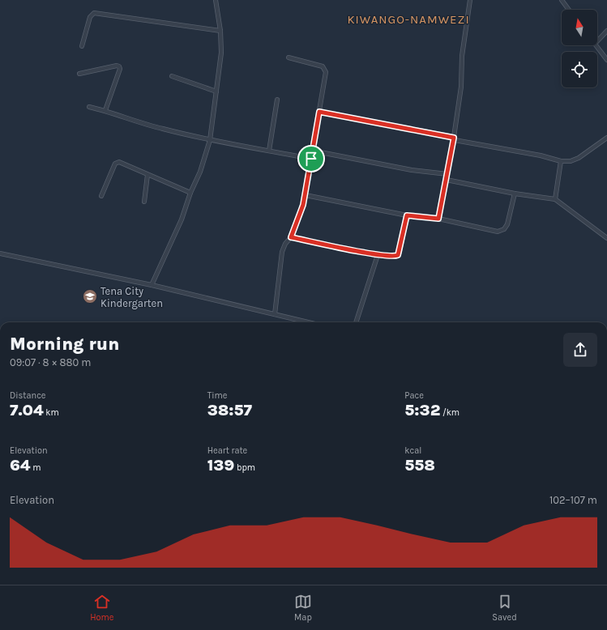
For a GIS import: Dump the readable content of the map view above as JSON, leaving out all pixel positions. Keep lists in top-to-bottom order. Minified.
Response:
{"districts":["KIWANGO-NAMWEZI"],"places":{"school or university":["Tena City Kindergarten"]},"north":"top","page":{"heading":["Morning run","09:07 · 8 × 880 m"],"stats":[["Distance","7.04 km"],["Time","38:57"],["Pace","5:32 /km"],["Elevation","64 m"],["Heart rate","139 bpm"],["kcal","558"]],"chart":["Elevation","102–107 m"],"tabs":["Home","Map","Saved"]}}
